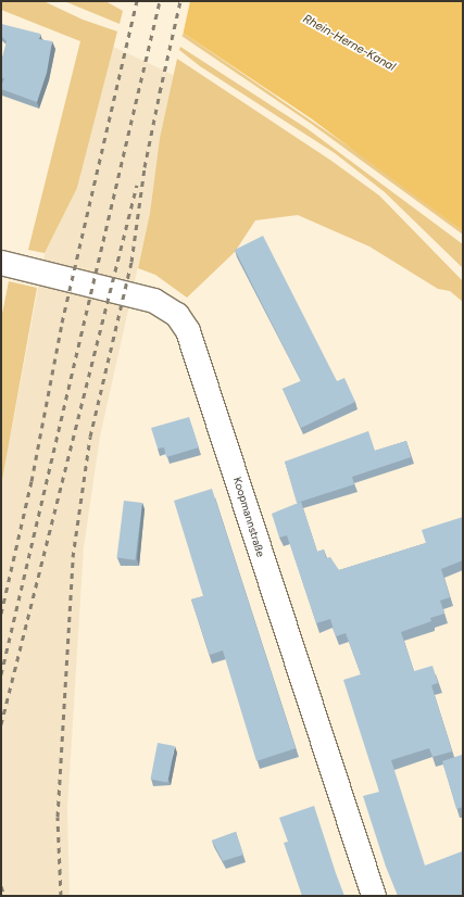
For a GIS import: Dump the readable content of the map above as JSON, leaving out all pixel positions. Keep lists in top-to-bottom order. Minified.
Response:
{"streets":{"street":["Koopmannstraße"]},"water":["Rhein-Herne-Kanal"]}
